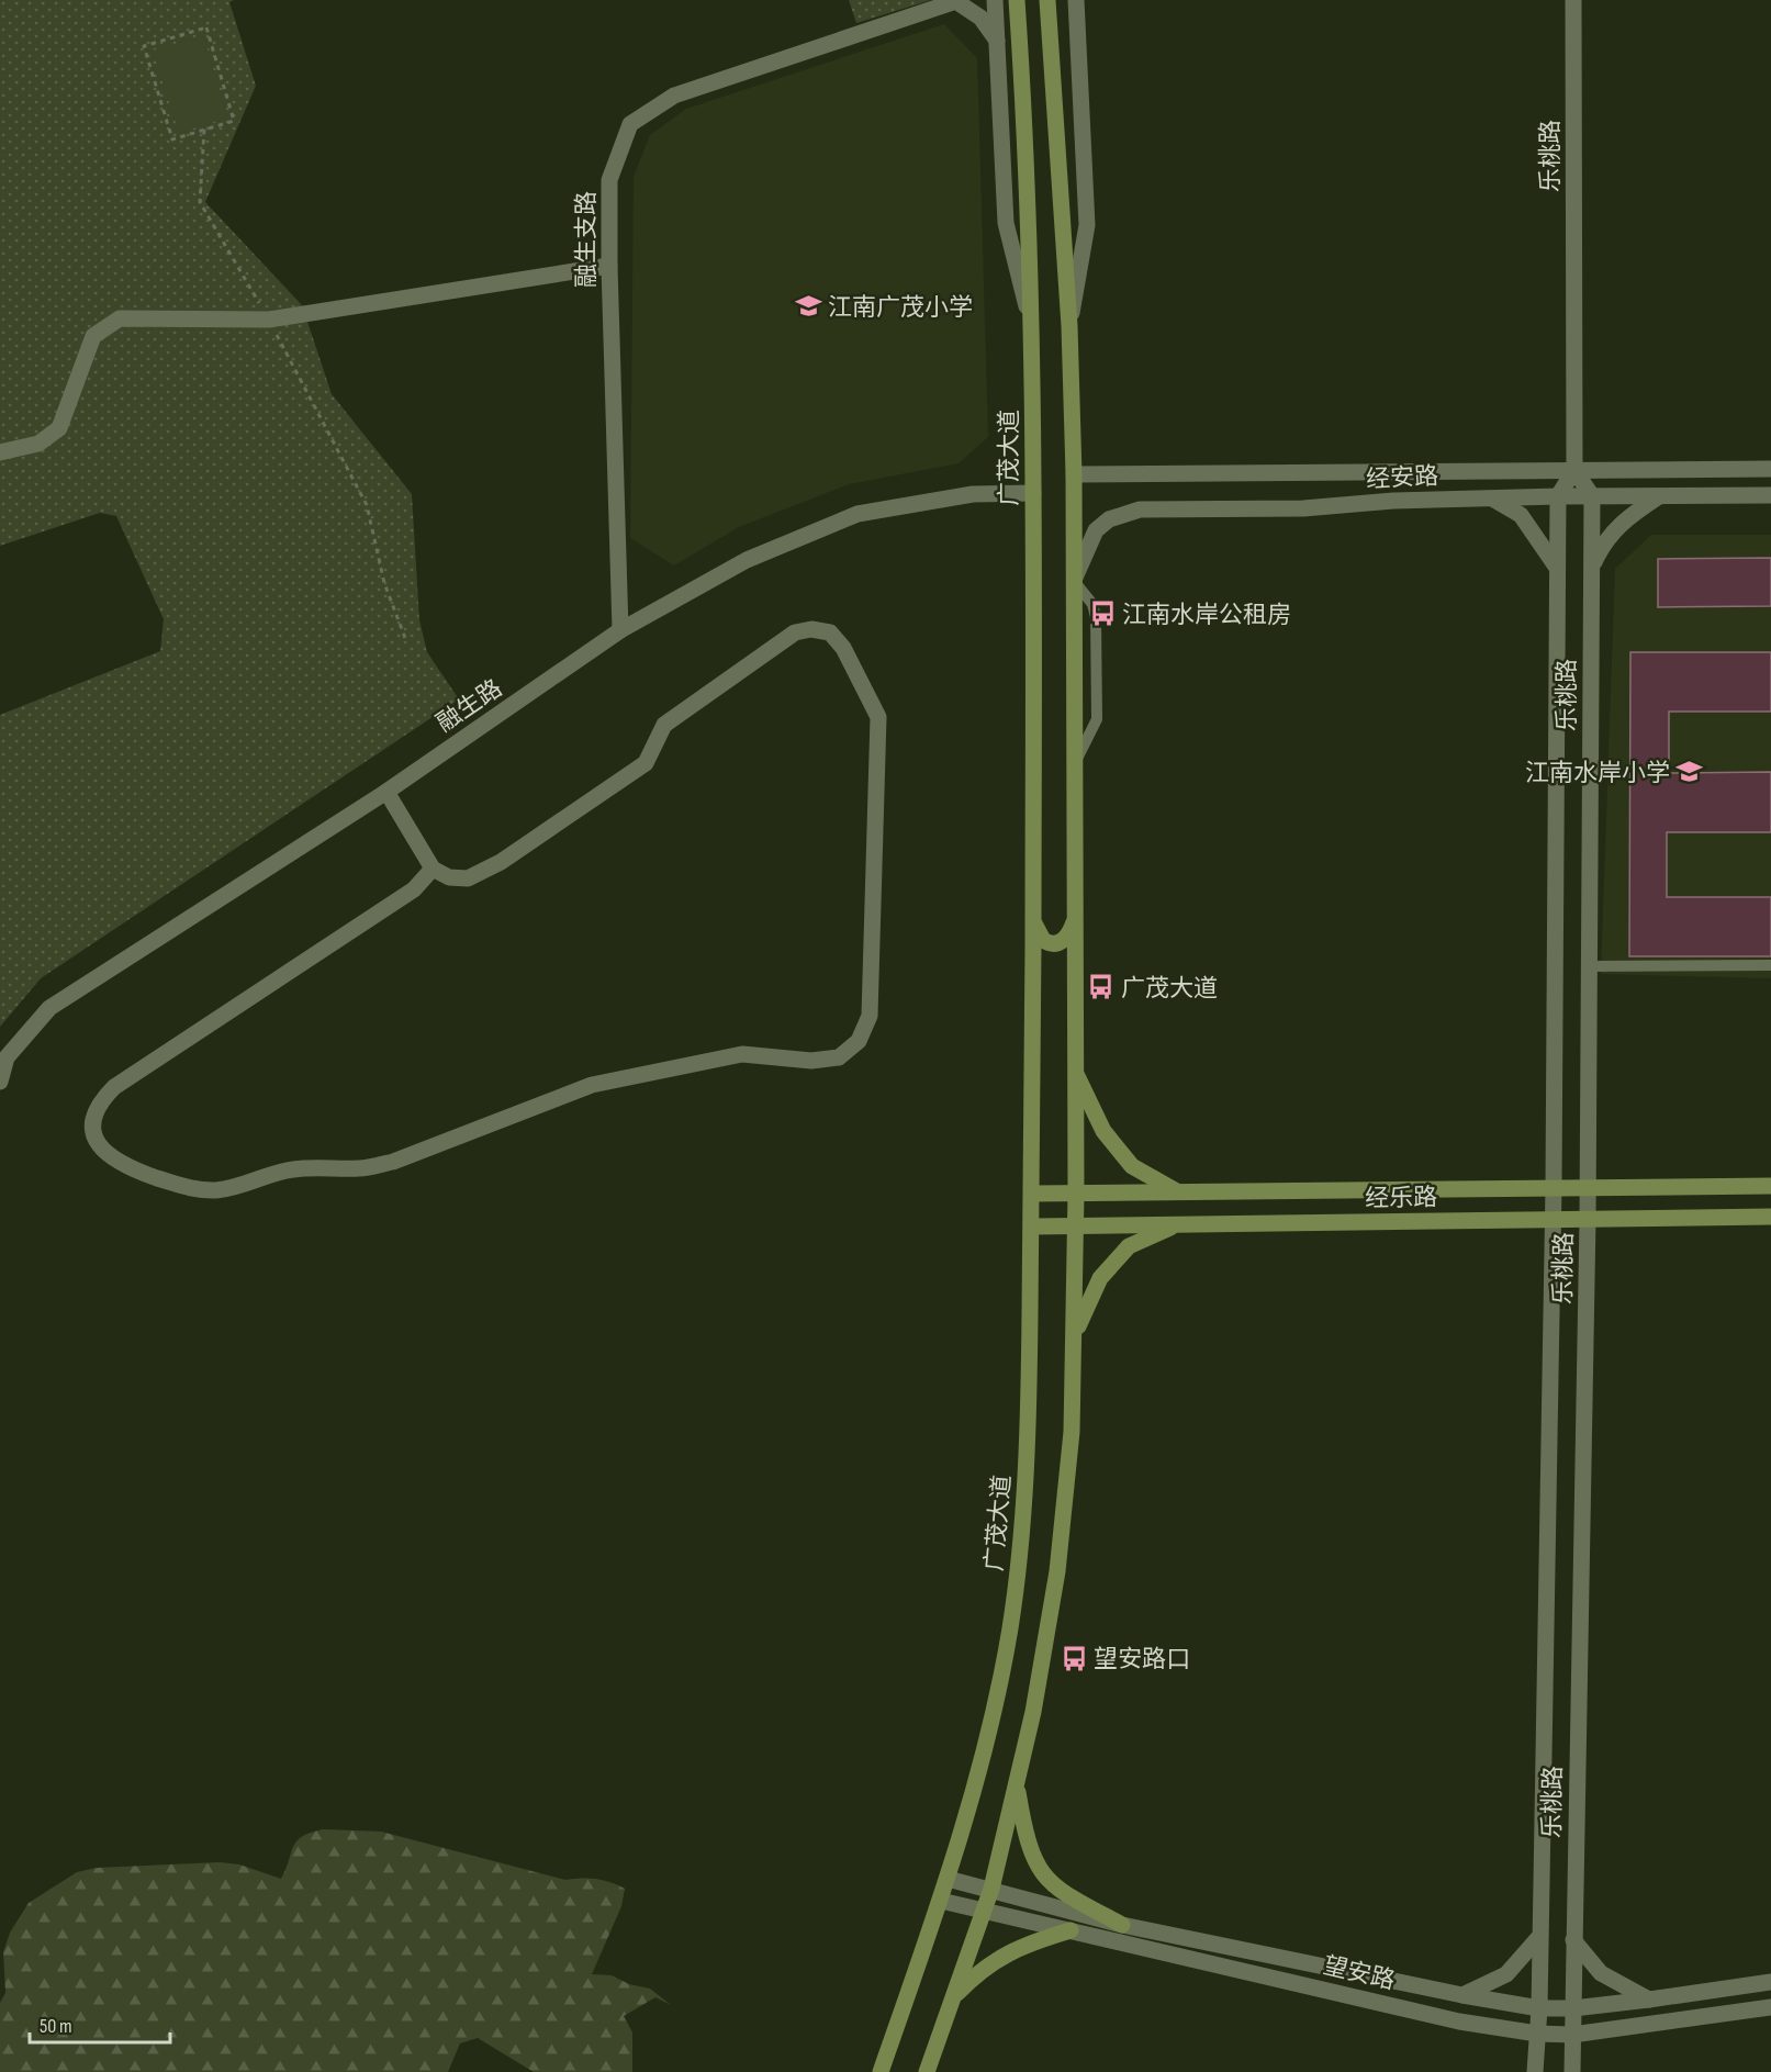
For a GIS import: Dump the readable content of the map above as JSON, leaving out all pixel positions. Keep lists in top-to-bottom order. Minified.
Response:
{"streets":{"main road":["广茂大道","经乐路"],"street":["乐桃路","融生支路","经安路","融生路","望安路"]},"crossings":[["乐桃路","经安路"],["乐桃路","经乐路"],["乐桃路","望安路"],["融生支路","融生路"],["广茂大道","融生路"],["广茂大道","经乐路"],["广茂大道","望安路"]],"places":{"school or university":["江南广茂小学","江南水岸小学"],"bus stop":["江南水岸公租房","广茂大道","望安路口"]},"scale_bar":"50 m"}
